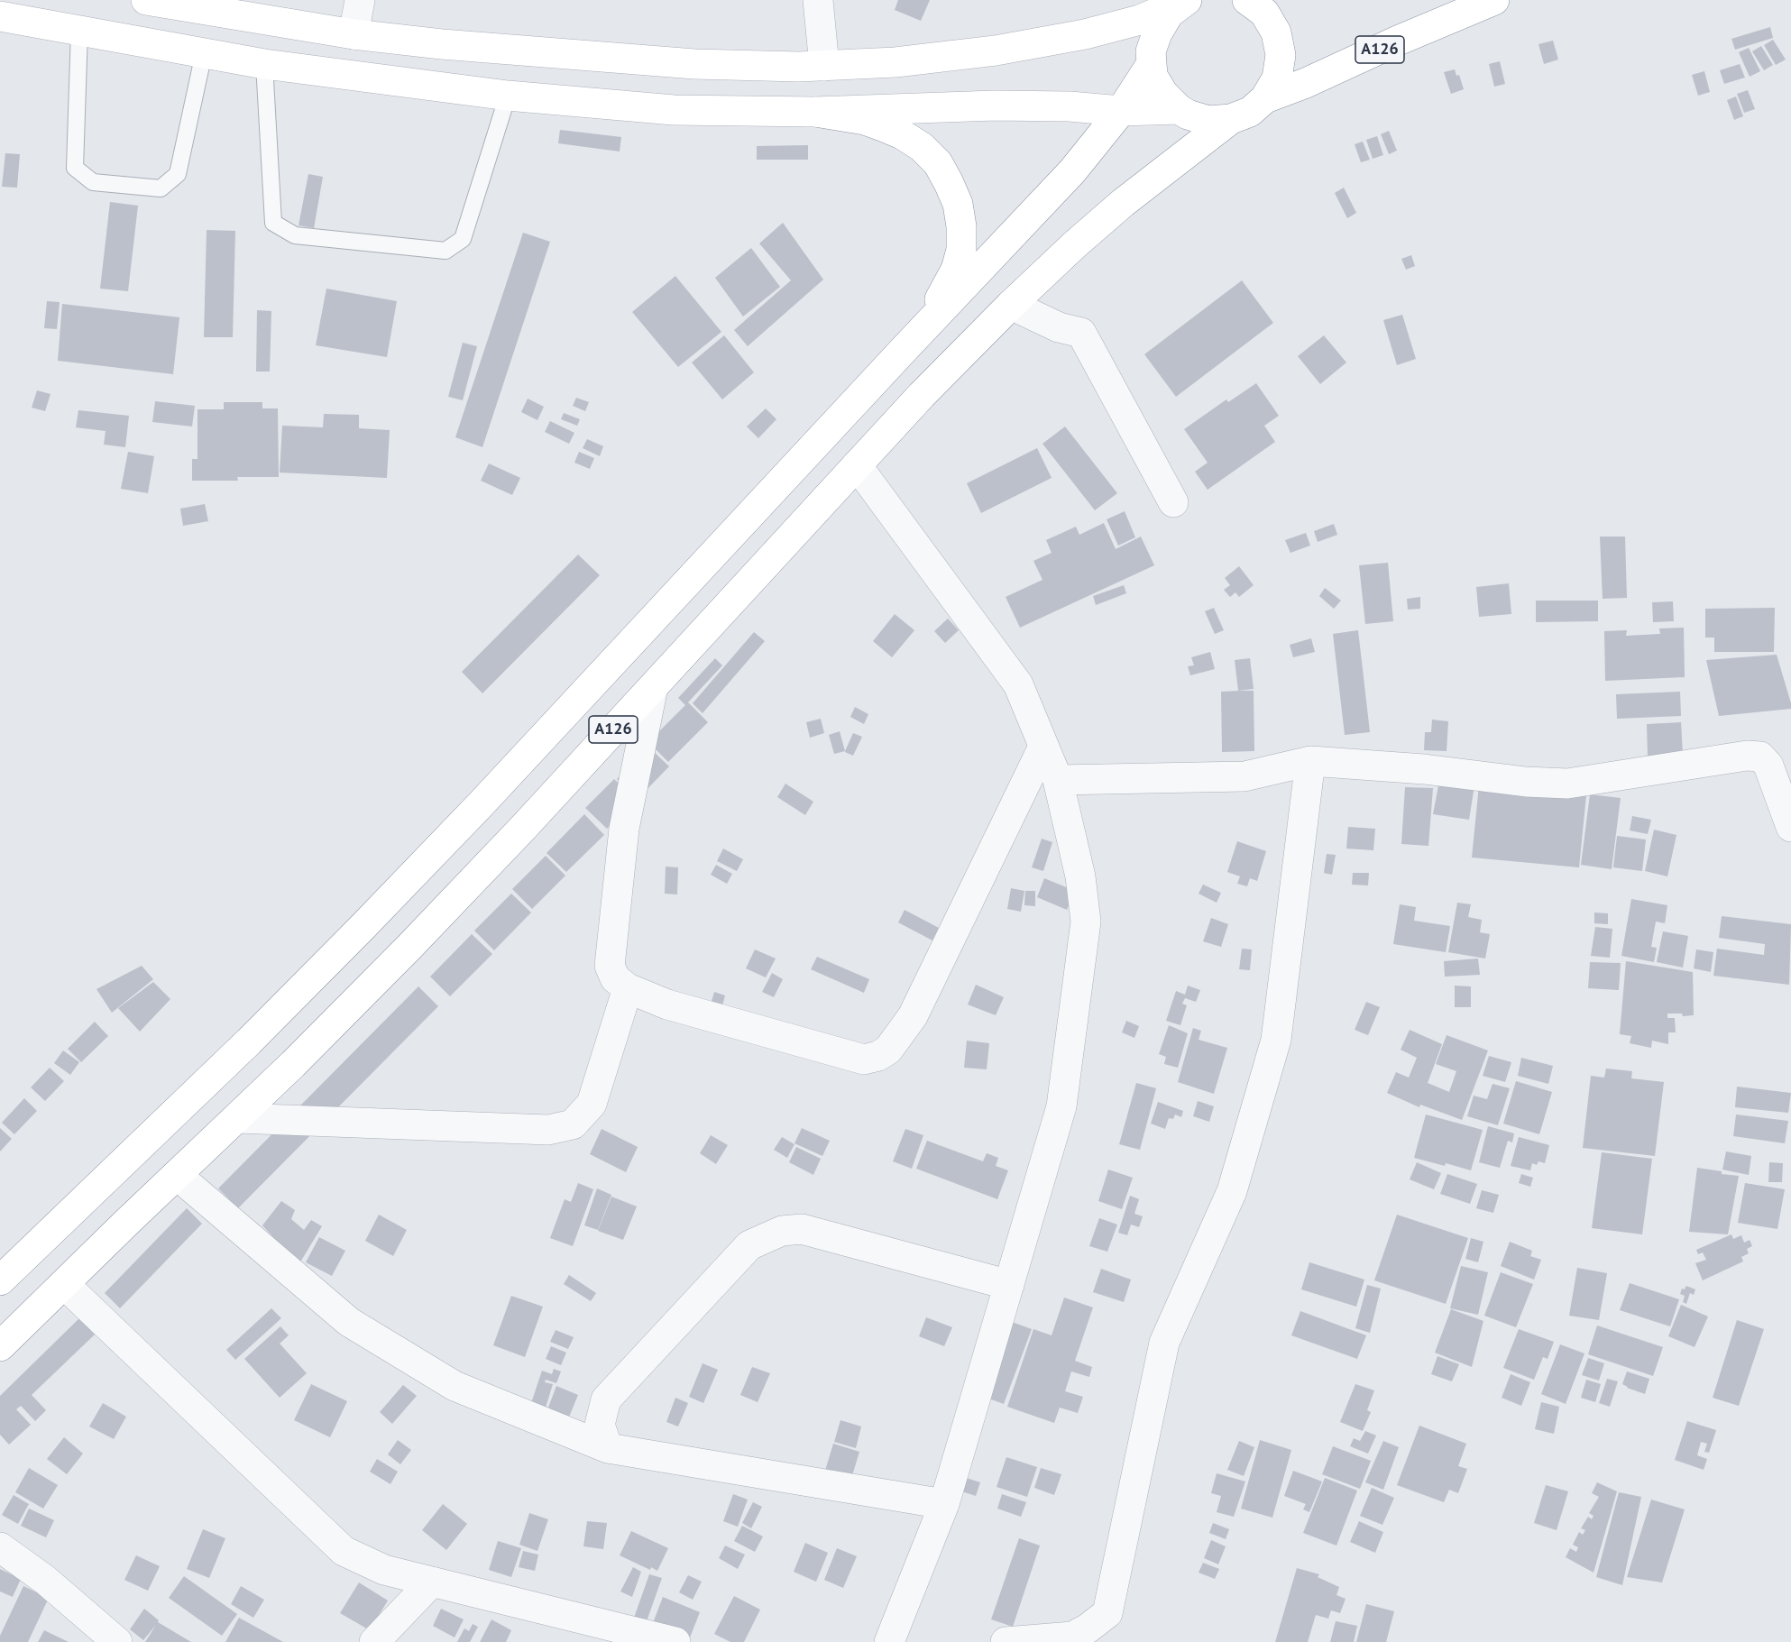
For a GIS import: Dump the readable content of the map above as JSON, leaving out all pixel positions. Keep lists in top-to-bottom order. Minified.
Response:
{"streets":{"main road":["A126"]}}
